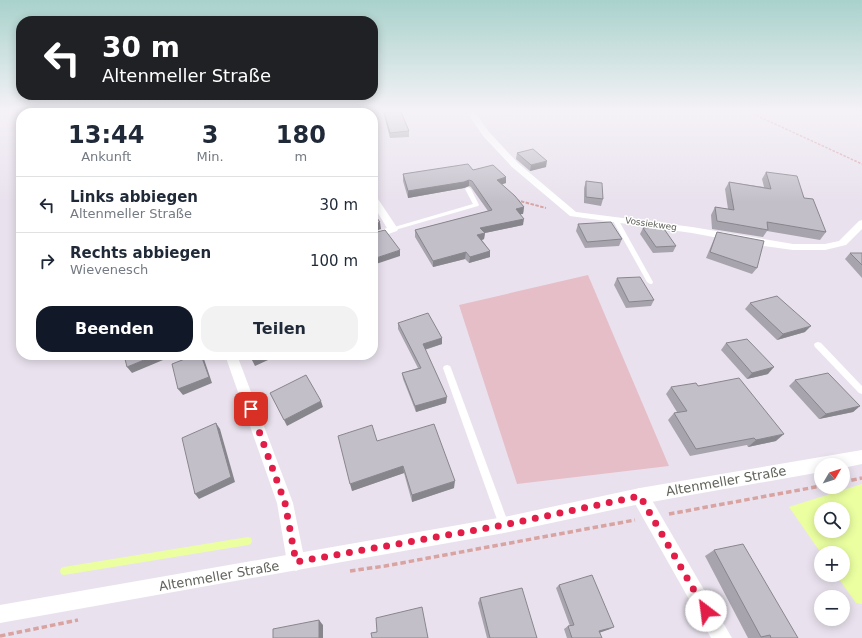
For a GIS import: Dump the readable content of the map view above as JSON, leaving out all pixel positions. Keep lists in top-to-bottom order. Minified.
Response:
{"streets":{"street":["Vossiekweg","Altenmeller Straße"]},"north":"top right","page":{"turn":["30 m","Altenmeller Straße"],"eta":["13:44","Ankunft","3","Min.","180","m"],"list":[{"name":"Links abbiegen","note":"Altenmeller Straße","value":"30 m"},{"name":"Rechts abbiegen","note":"Wievenesch","value":"100 m"}],"buttons":["Beenden","Teilen"],"map_buttons":["+","−"]}}
